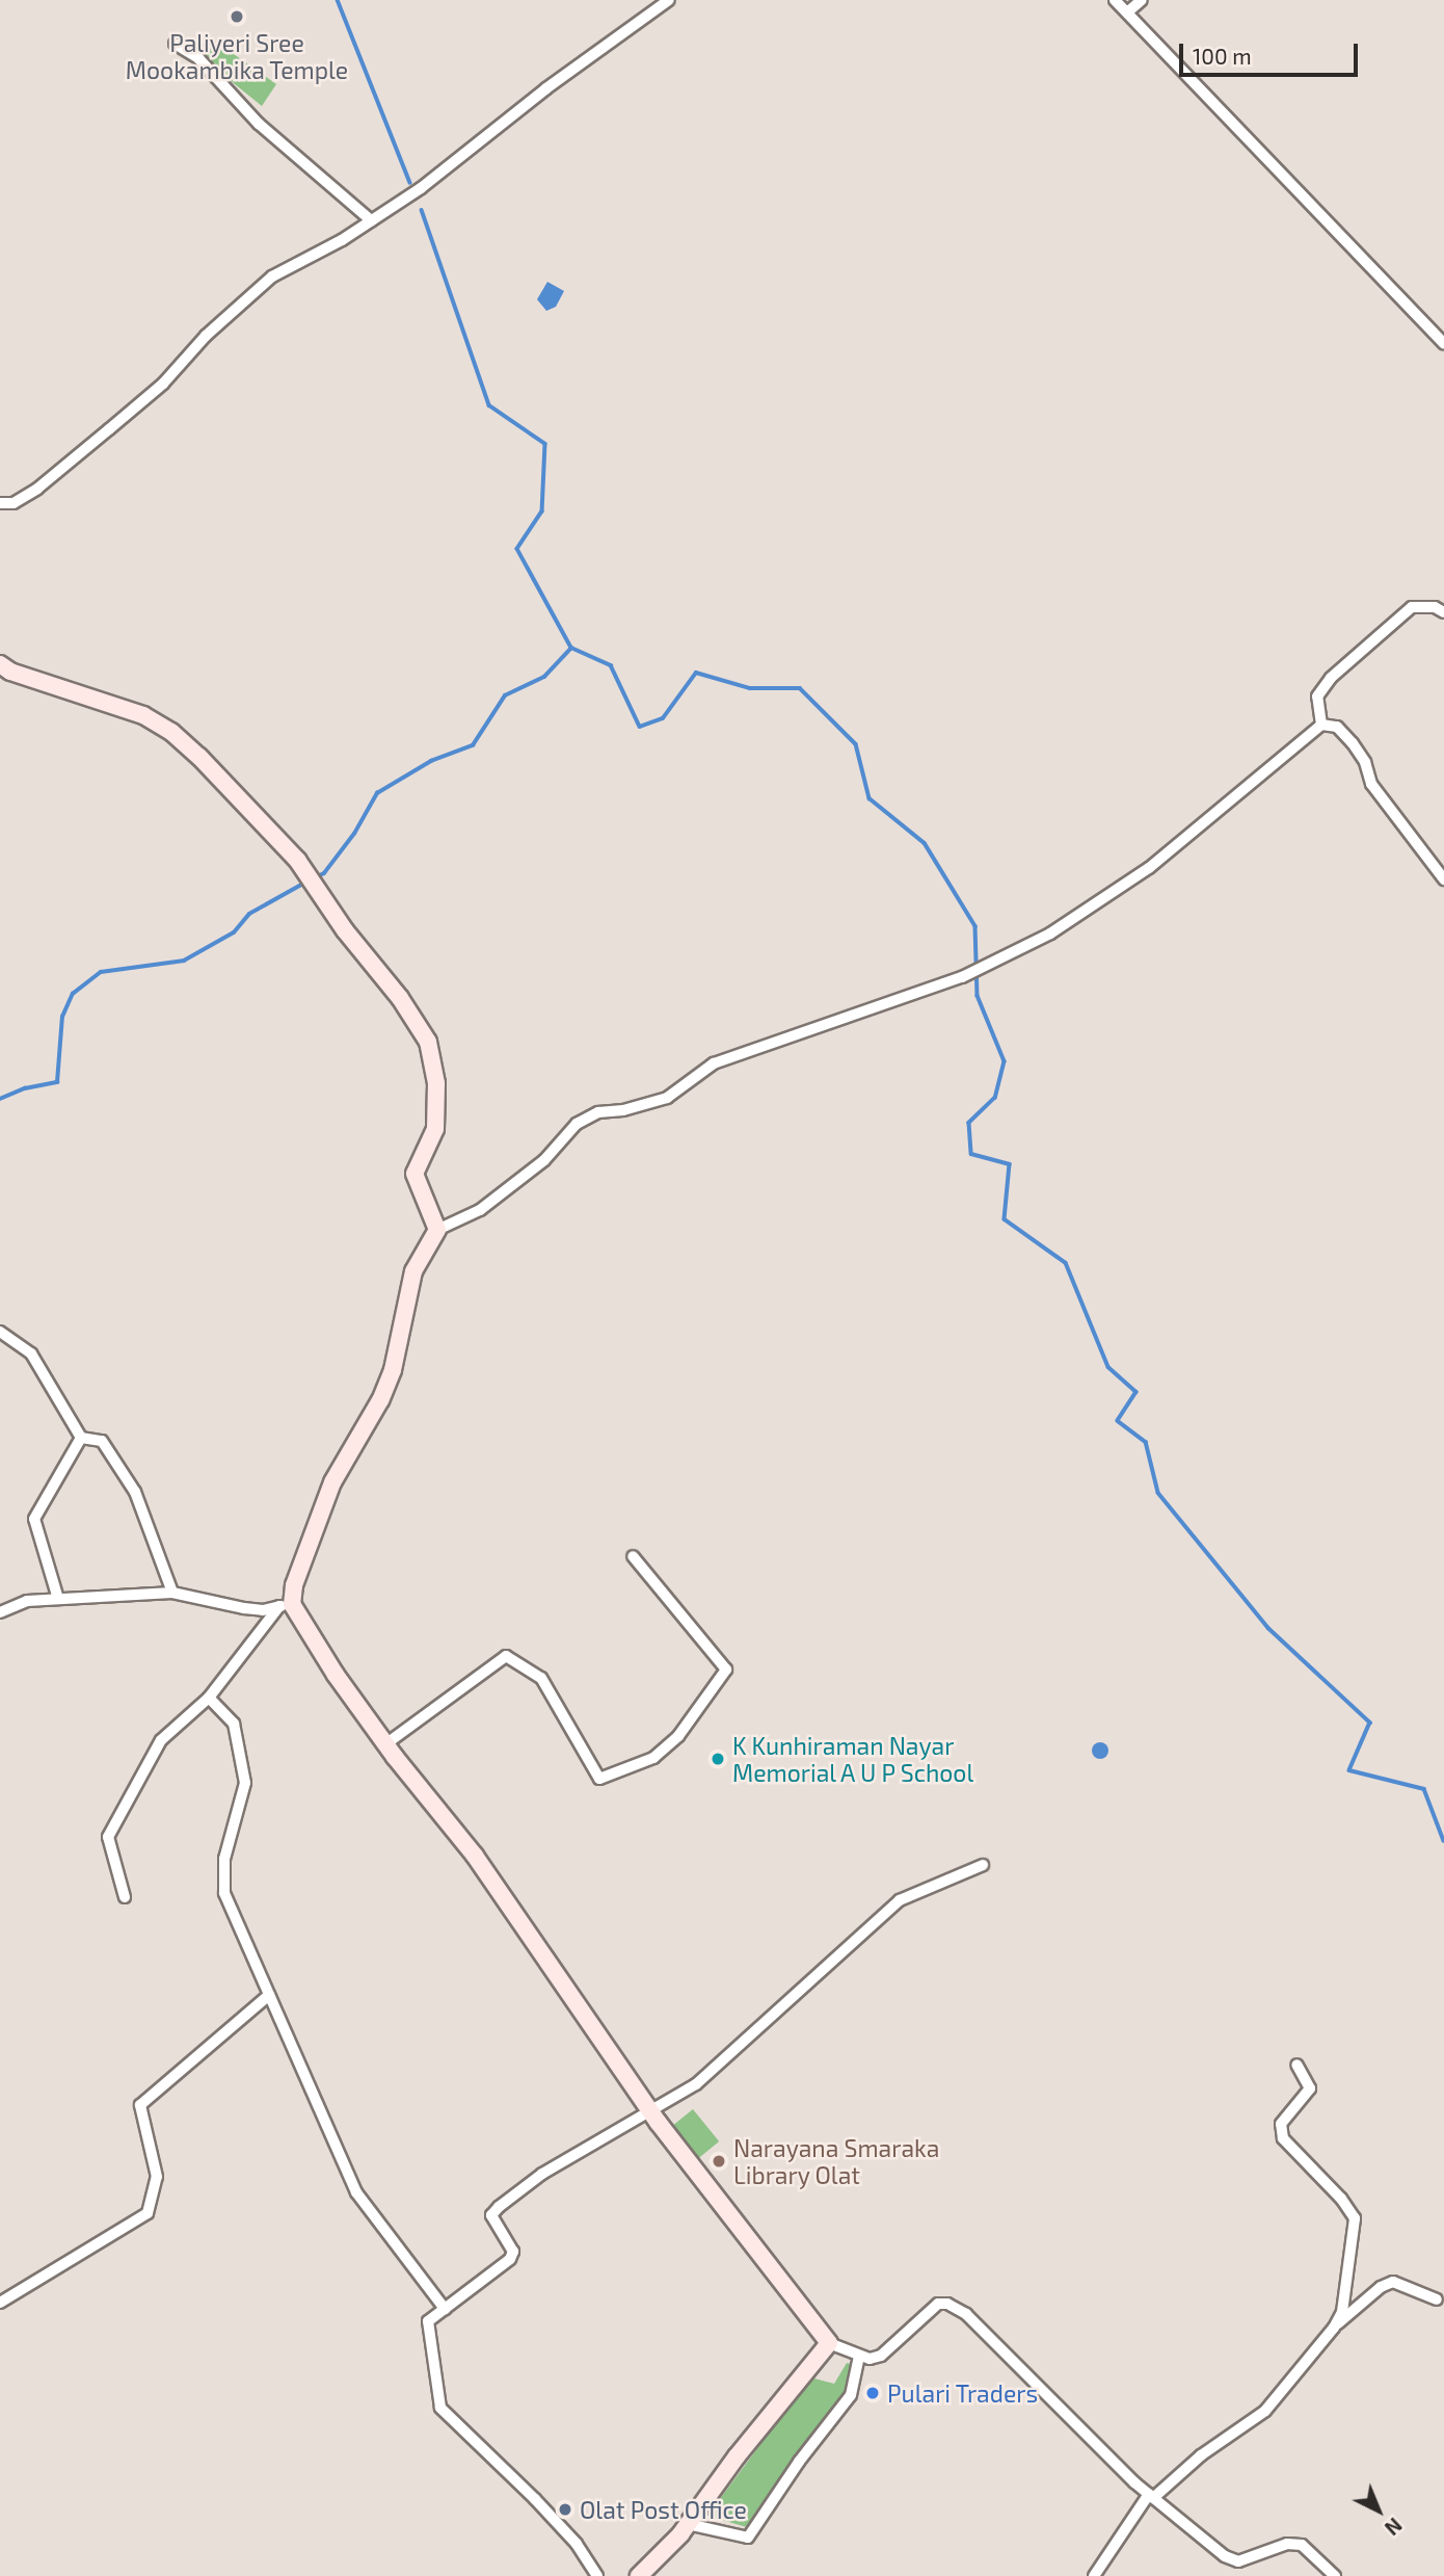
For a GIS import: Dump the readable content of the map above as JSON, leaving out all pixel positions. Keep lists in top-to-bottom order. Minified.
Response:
{"places":["Paliyeri Sree Mookambika Temple","K Kunhiraman Nayar Memorial A U P School","Narayana Smaraka Library Olat","Pulari Traders","Olat Post Office"],"scale_bar":"100 m","north":"bottom right"}
